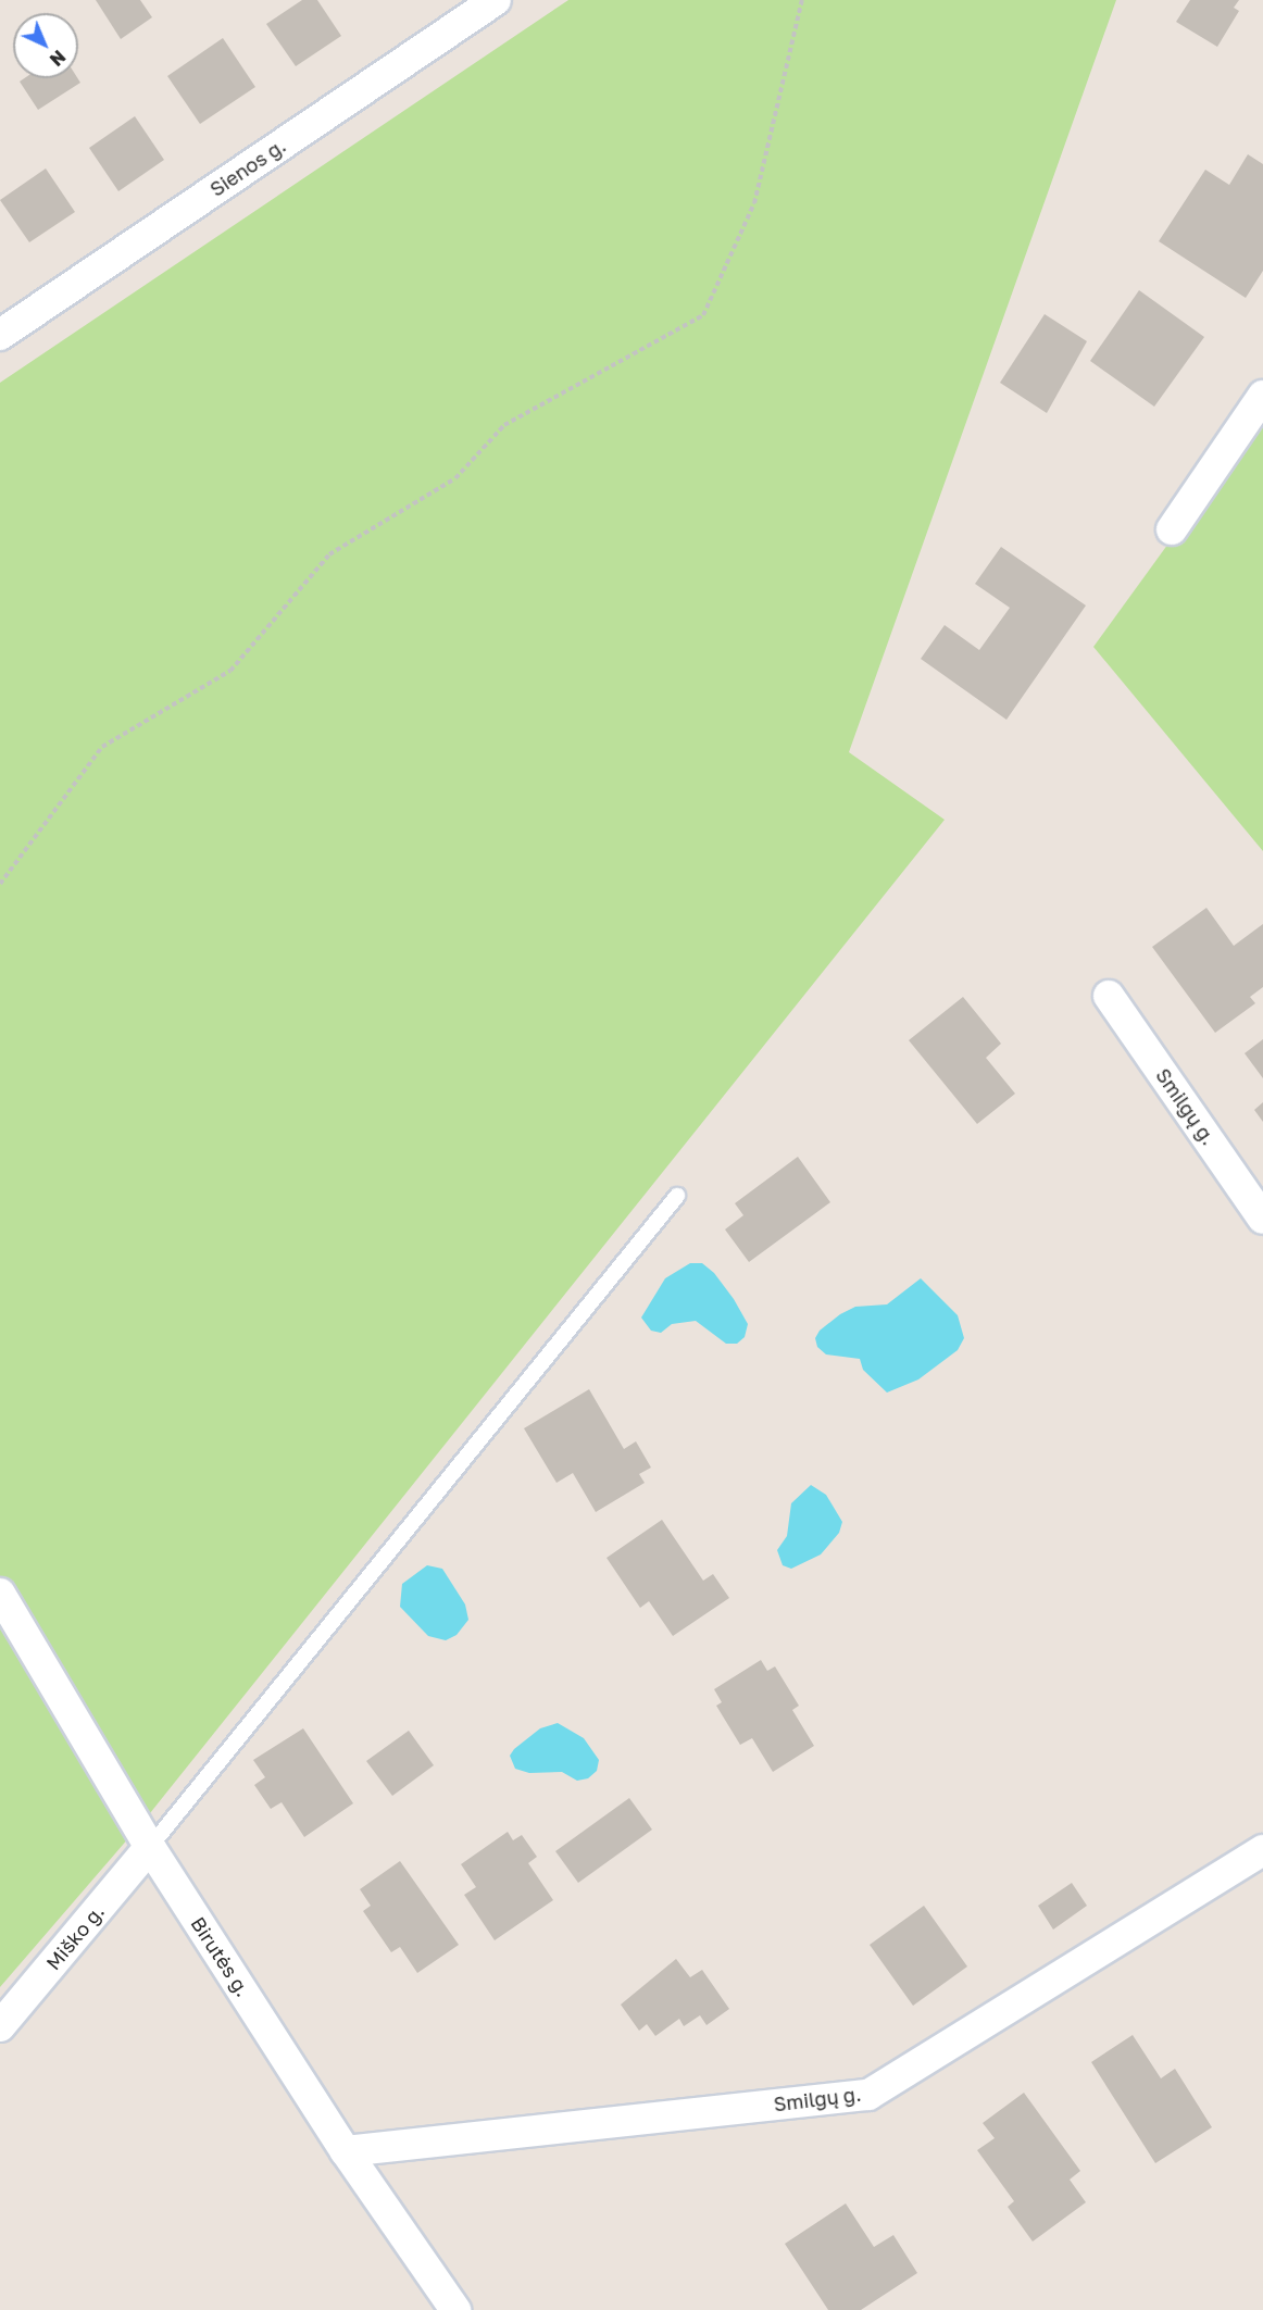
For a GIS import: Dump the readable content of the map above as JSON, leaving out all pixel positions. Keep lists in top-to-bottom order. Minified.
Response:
{"streets":{"street":["Sienos g.","Smilgų g.","Miško g.","Birutės g."]},"crossings":[["Smilgų g.","Birutės g."],["Miško g.","Birutės g."]],"north":"bottom right"}
